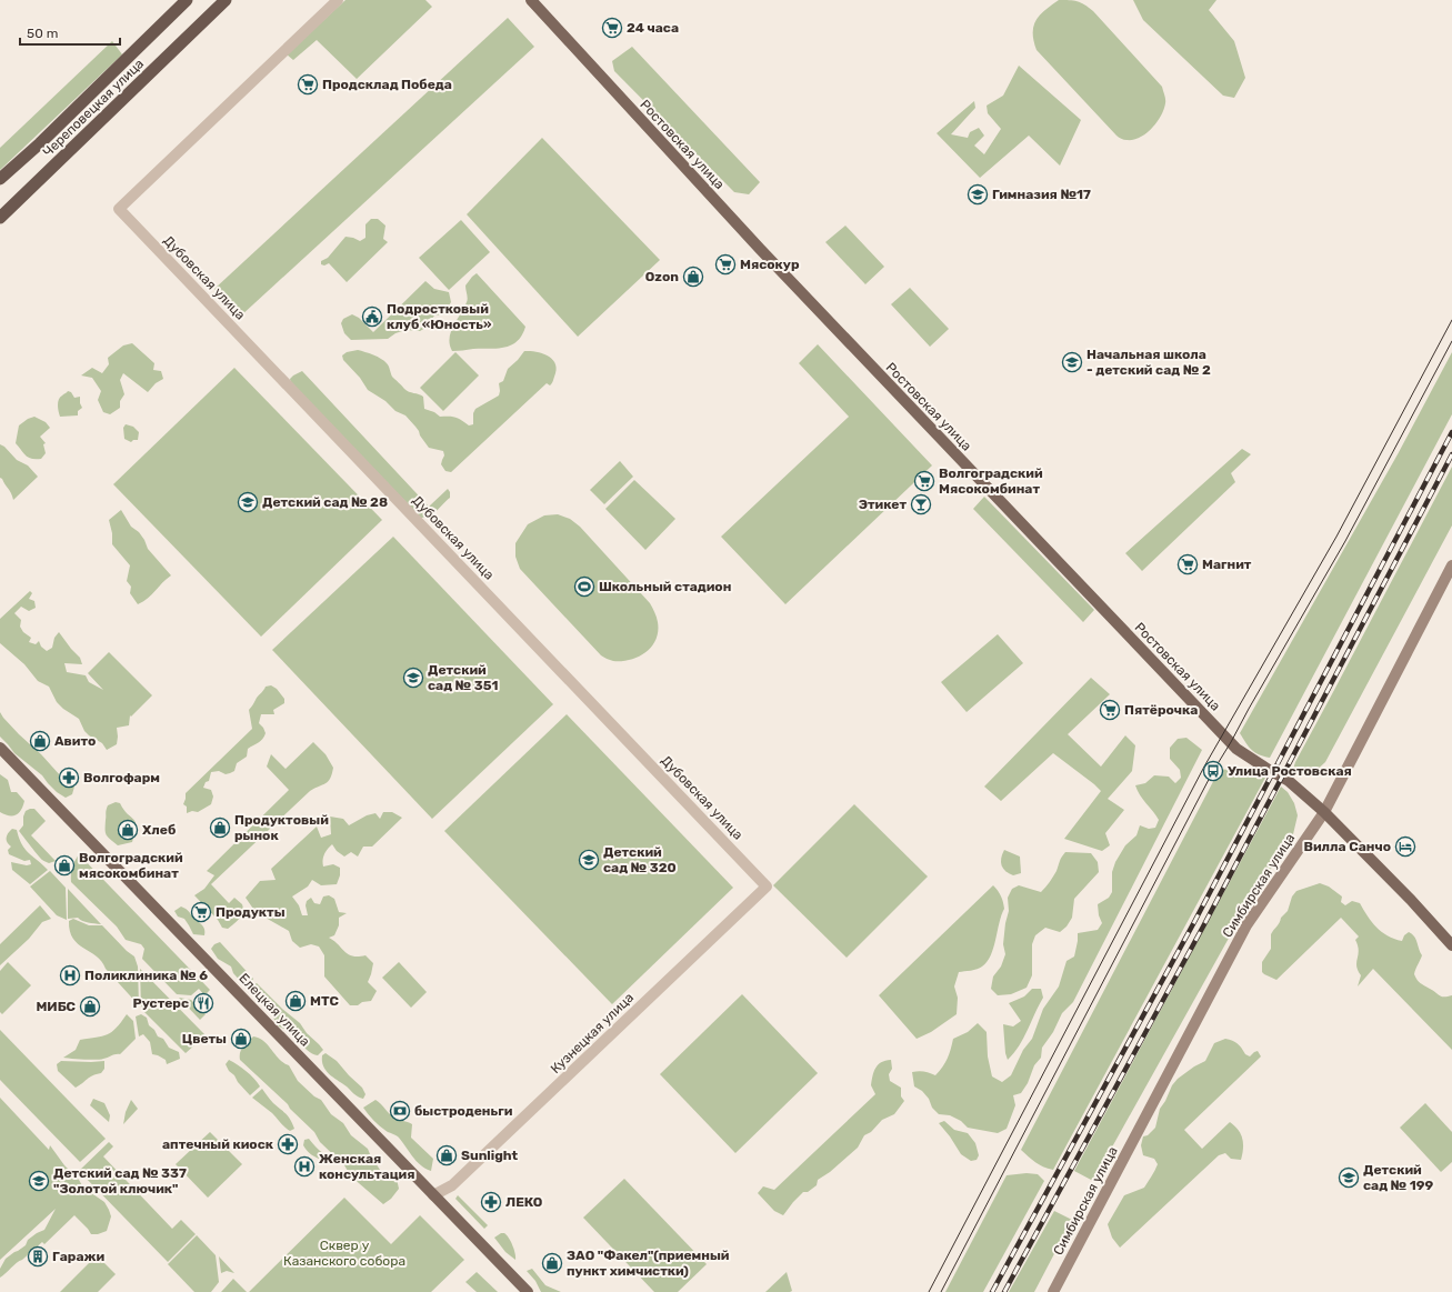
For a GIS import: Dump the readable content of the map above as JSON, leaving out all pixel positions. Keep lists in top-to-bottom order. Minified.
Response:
{"streets":{"highway":["Череповецкая улица"],"main road":["Ростовская улица","Симбирская улица","Елецкая улица"],"street":["Дубовская улица","Кузнецкая улица"]},"crossings":[["Ростовская улица","Симбирская улица"],["Дубовская улица","Кузнецкая улица"],["Елецкая улица","Кузнецкая улица"]],"parks":["Сквер у Казанского собора"],"places":{"supermarket":["24 часа","Продсклад Победа","Мясокур","Волгоградский Мясокомбинат","Магнит","Пятёрочка","Продукты"],"school or university":["Гимназия №17","Начальная школа - детский сад № 2","Детский сад № 28","Детский сад № 351","Детский сад № 320","Детский сад № 199","Детский сад № 337 \"Золотой ключик\""],"shop":["Ozon","Авито","Продуктовый рынок","Хлеб","Волгоградский мясокомбинат","МТС","МИБС","Цветы","Sunlight","ЗАО \"Факел\"(приемный пункт химчистки)"],"public building":["Подростковый клуб «Юность»"],"bar":["Этикет"],"sports":["Школьный стадион"],"bus stop":["Улица Ростовская"],"pharmacy":["Волгофарм","аптечный киоск","ЛЕКО"],"hotel":["Вилла Санчо"],"hospital":["Поликлиника № 6","Женская консультация"],"restaurant":["Рустерс"],"bank":["быстроденьги"],"building":["Гаражи"]},"scale_bar":"50 m"}
